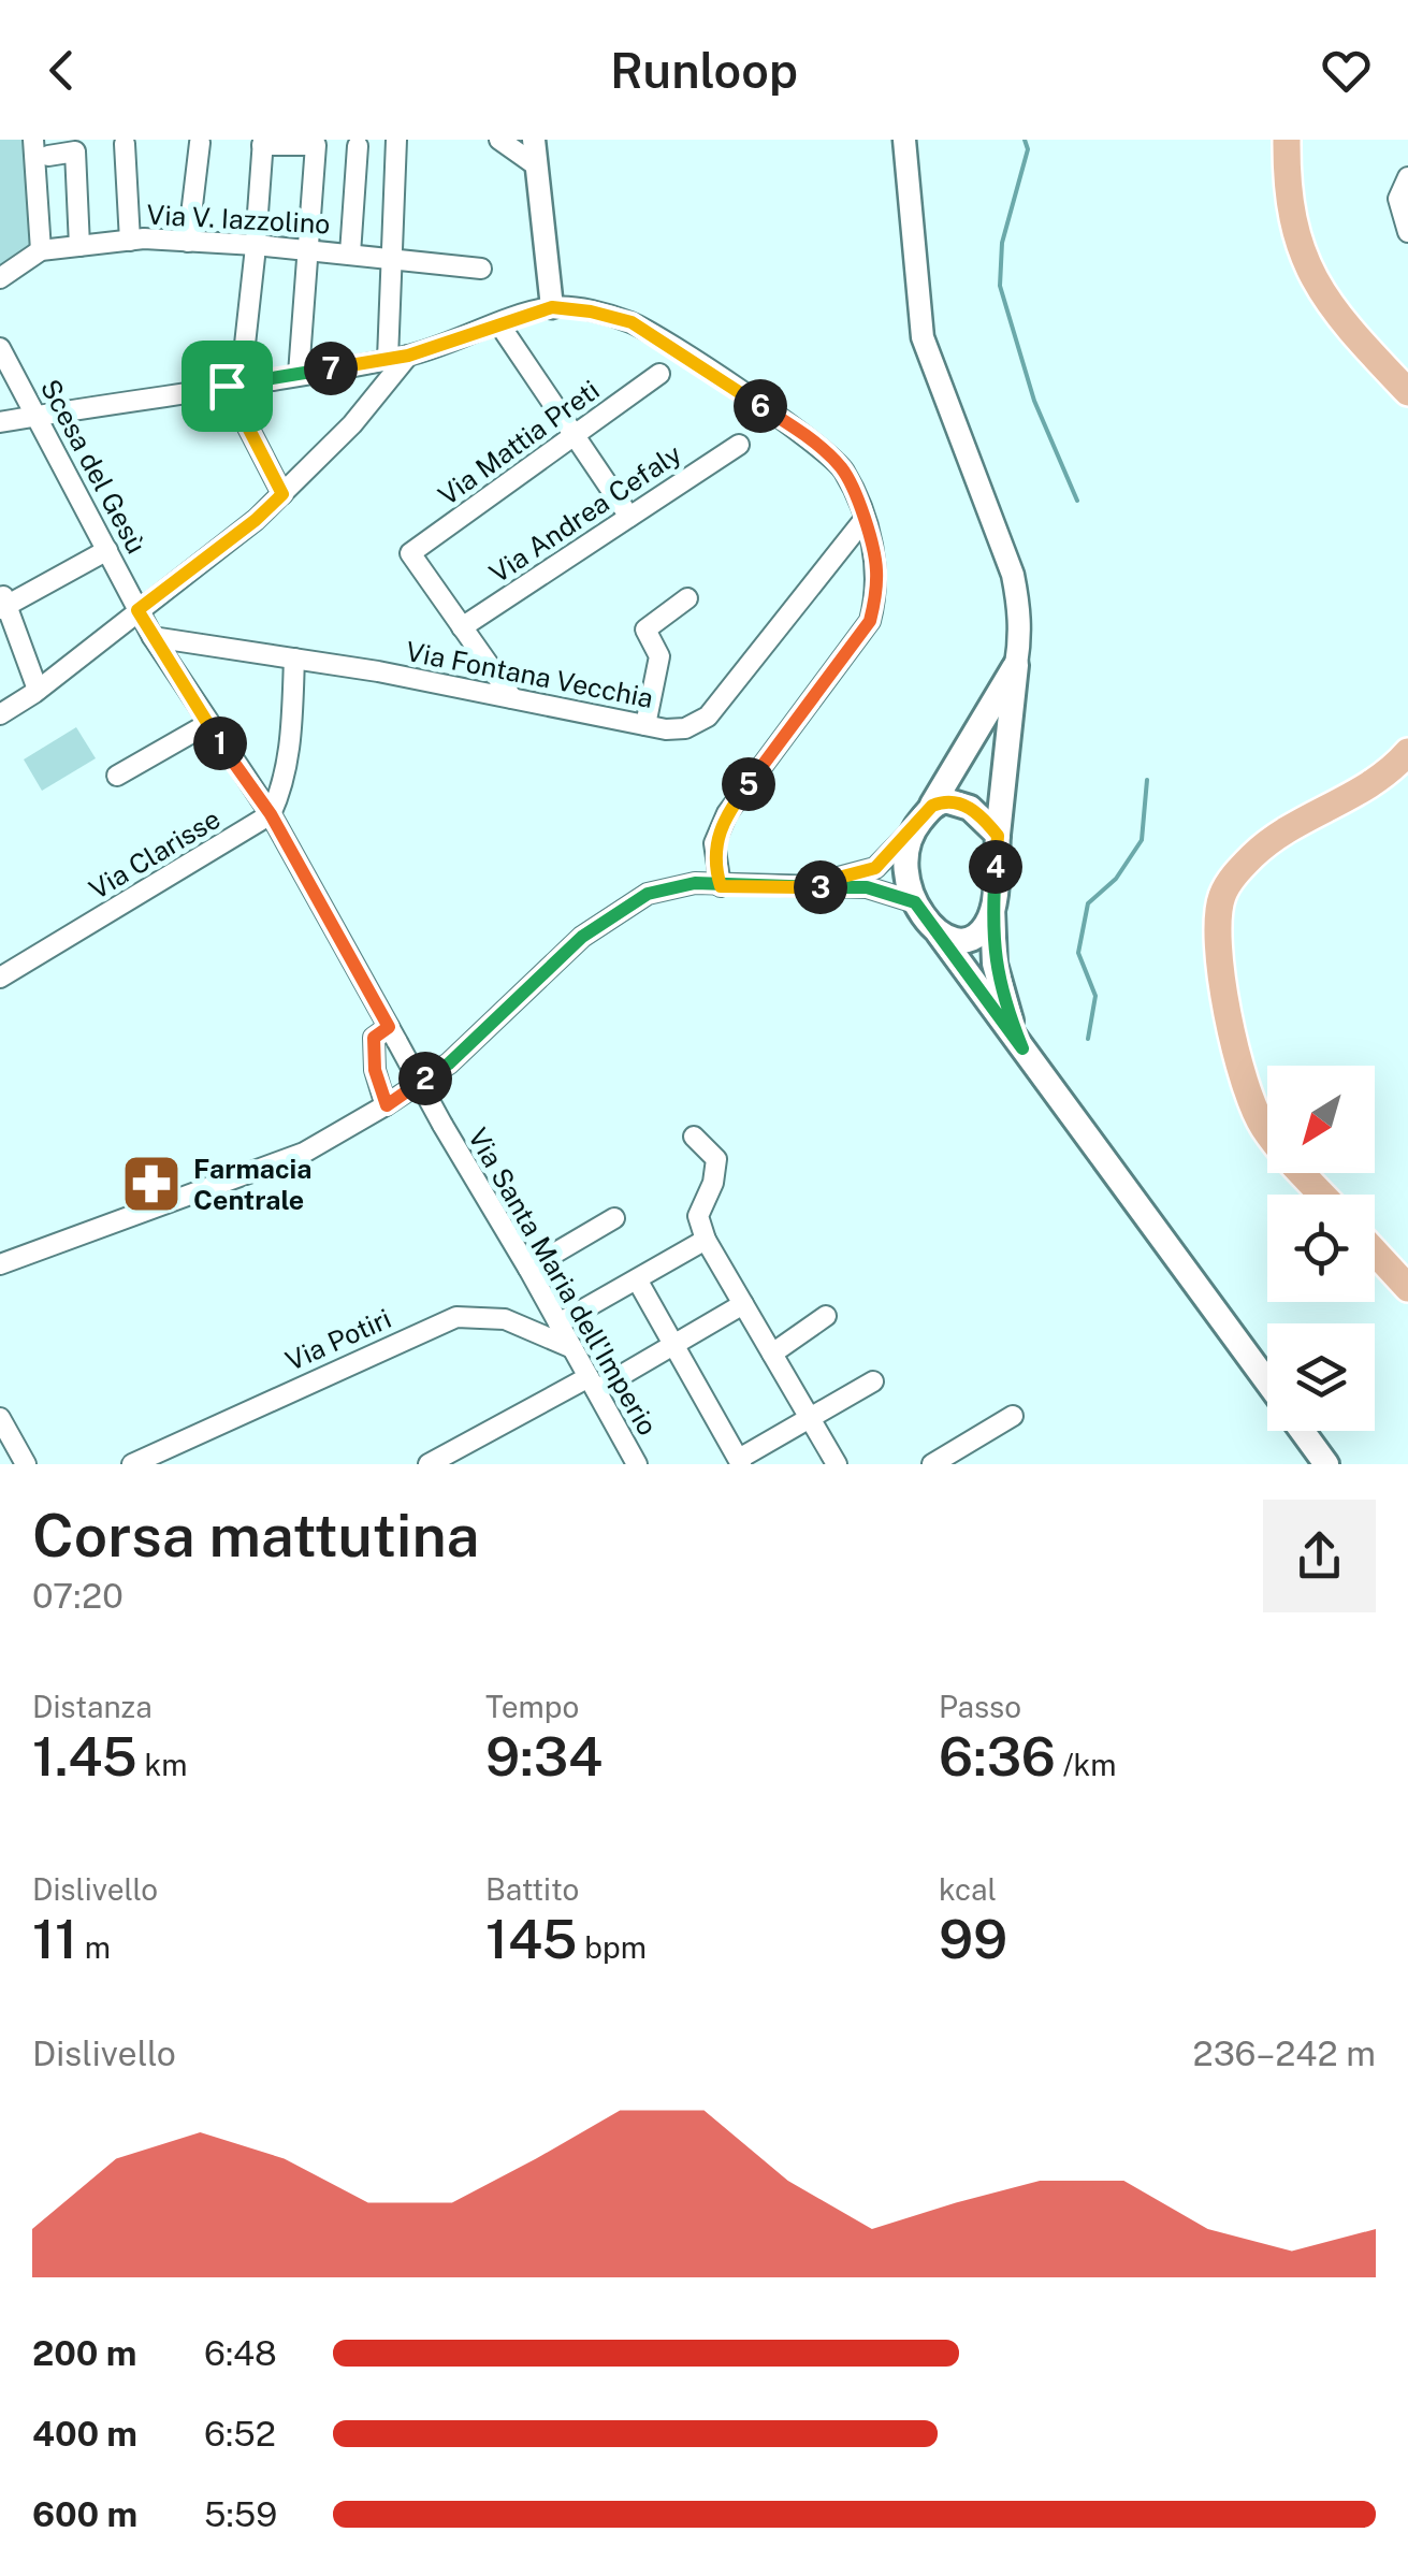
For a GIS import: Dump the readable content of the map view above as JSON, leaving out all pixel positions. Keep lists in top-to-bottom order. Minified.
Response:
{"streets":{"street":["Via V. Iazzolino","Via Mattia Preti","Scesa del Gesù","Via Andrea Cefaly","Via Fontana Vecchia","Via Clarisse","Via Santa Maria dell'Imperio","Via Potiri"]},"crossings":[["Via Mattia Preti","Via Andrea Cefaly"],["Scesa del Gesù","Via Fontana Vecchia"],["Scesa del Gesù","Via Clarisse"],["Scesa del Gesù","Via Santa Maria dell'Imperio"],["Via Clarisse","Via Santa Maria dell'Imperio"],["Via Santa Maria dell'Imperio","Via Potiri"]],"places":{"pharmacy":["Farmacia Centrale"]},"north":"bottom left","page":{"header":"Runloop","pins":["7","6","1","5","4","3","2"],"heading":["Corsa mattutina","07:20"],"stats":[["Distanza","1.45 km"],["Tempo","9:34"],["Passo","6:36 /km"],["Dislivello","11 m"],["Battito","145 bpm"],["kcal","99"]],"chart":["Dislivello","236–242 m"],"list":[{"name":"200 m","note":"6:48"},{"name":"400 m","note":"6:52"},{"name":"600 m","note":"5:59"}]}}
